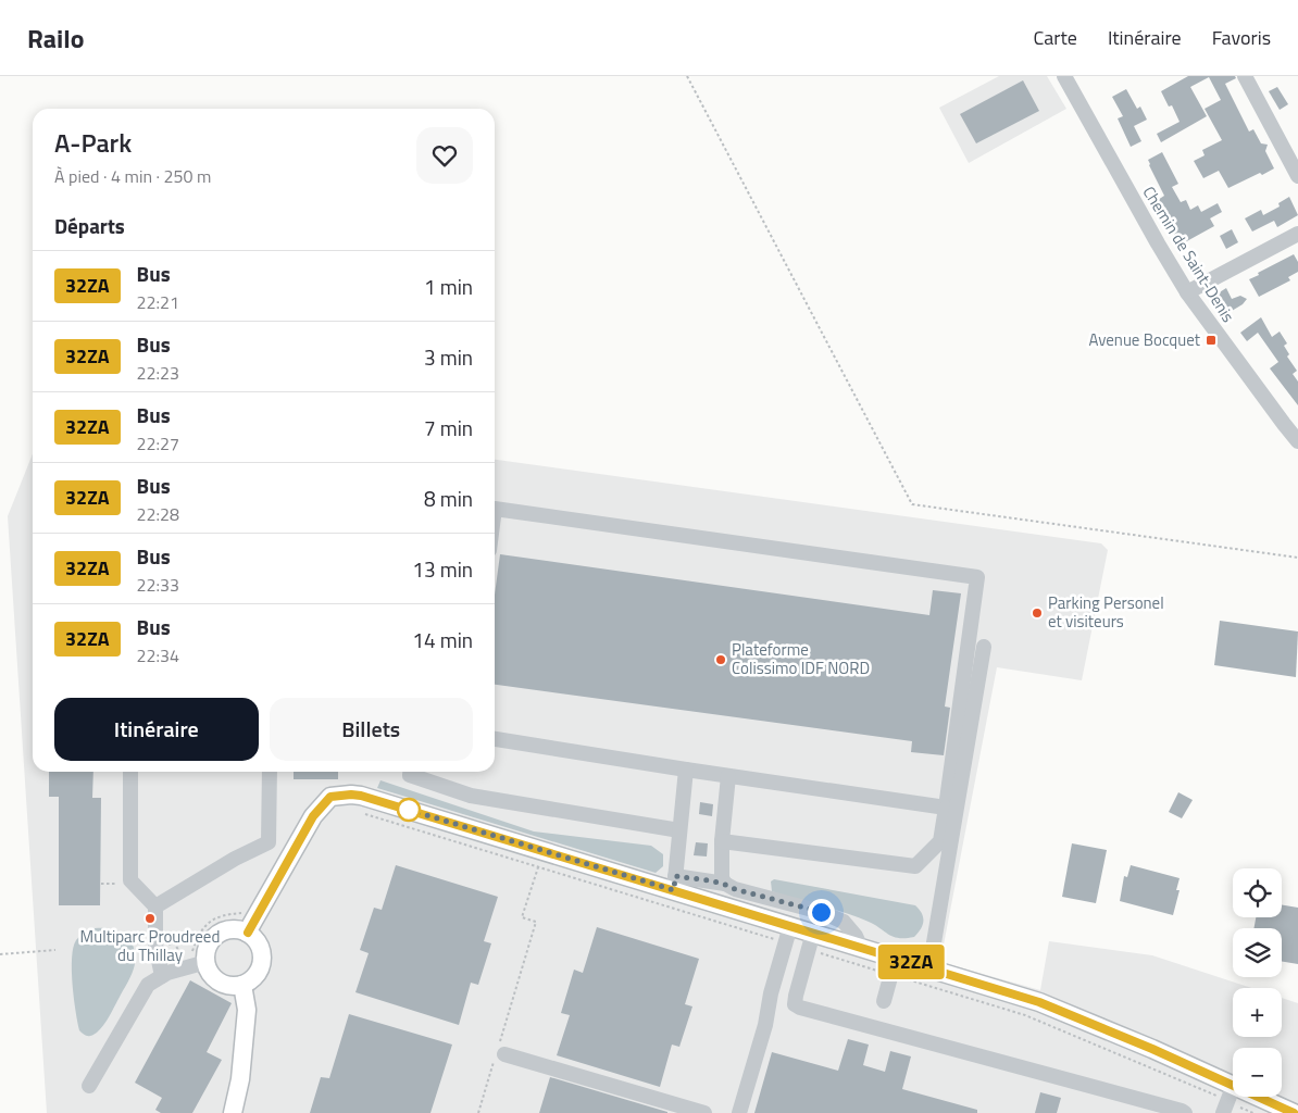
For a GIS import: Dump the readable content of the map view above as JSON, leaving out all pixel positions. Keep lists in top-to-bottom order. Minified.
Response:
{"streets":{"street":["Chemin de Saint-Denis"]},"places":{"transit":["Avenue Bocquet"],"other":["Parking Personel et visiteurs","Plateforme Colissimo IDF NORD","Multiparc Proudreed du Thillay"]},"lines":["bus line 32ZA"],"page":{"header":"Railo","nav":["Carte","Itinéraire","Favoris"],"on_map":"32ZA","heading":[["A-Park","À pied · 4 min · 250 m"],"Départs"],"list":[{"mark":"32ZA","name":"Bus","note":"22:21","value":"1 min"},{"mark":"32ZA","name":"Bus","note":"22:23","value":"3 min"},{"mark":"32ZA","name":"Bus","note":"22:27","value":"7 min"},{"mark":"32ZA","name":"Bus","note":"22:28","value":"8 min"},{"mark":"32ZA","name":"Bus","note":"22:33","value":"13 min"},{"mark":"32ZA","name":"Bus","note":"22:34","value":"14 min"}],"buttons":["Itinéraire","Billets"],"map_buttons":["+","−"]}}
